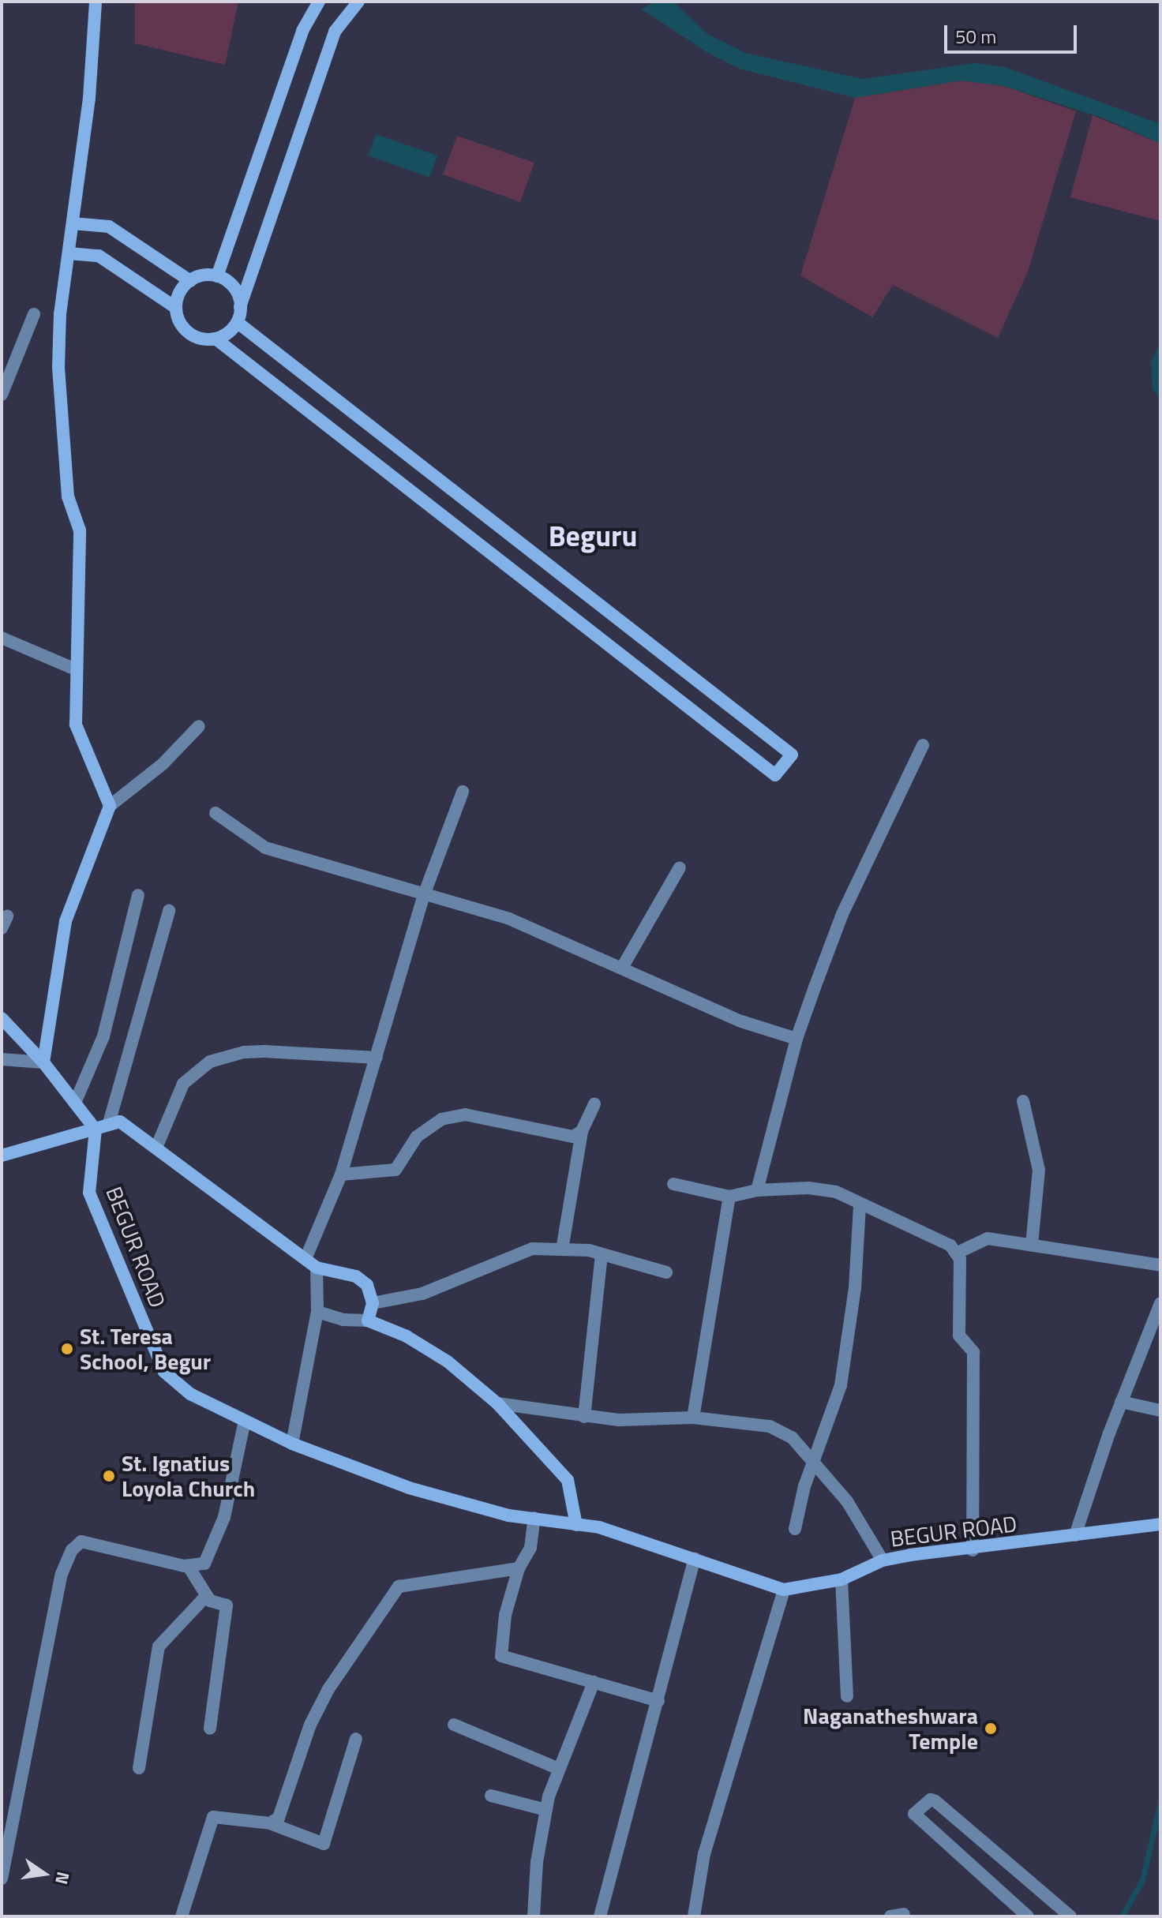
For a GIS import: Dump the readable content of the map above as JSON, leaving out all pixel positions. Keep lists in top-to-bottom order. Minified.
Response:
{"streets":{"main road":["BEGUR ROAD"]},"districts":["Beguru"],"places":["St. Teresa School, Begur","St. Ignatius Loyola Church","Naganatheshwara Temple"],"scale_bar":"50 m","north":"right"}
